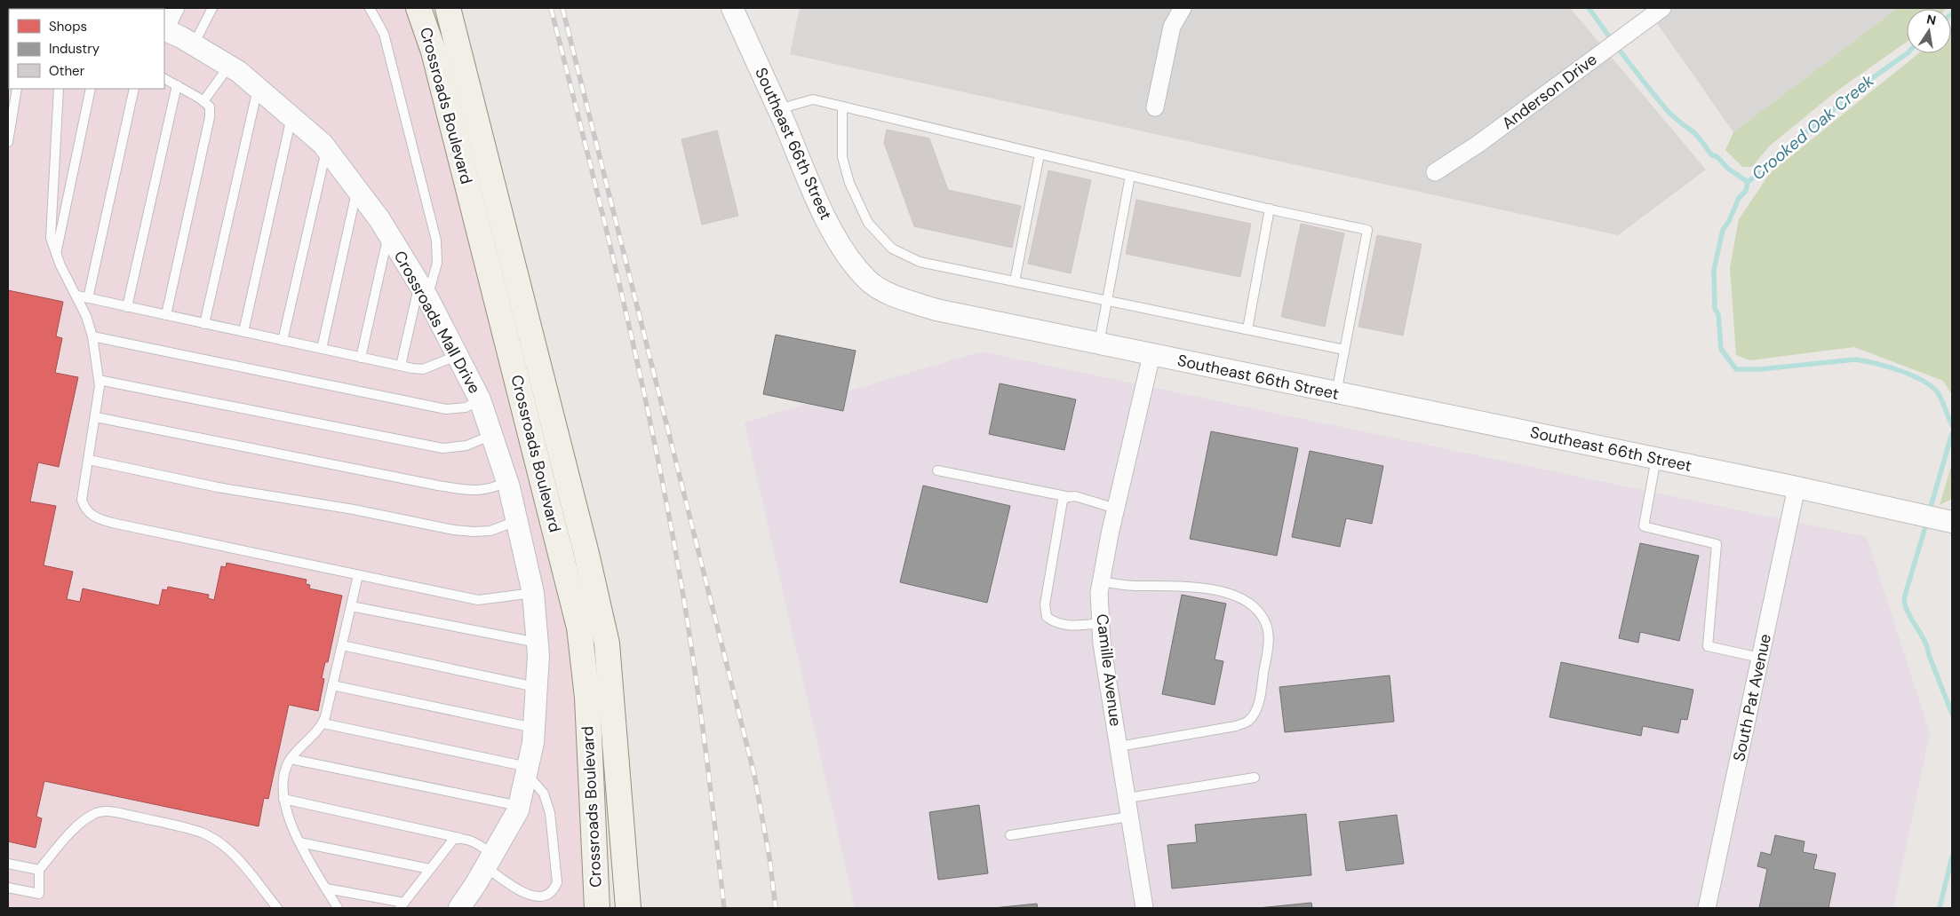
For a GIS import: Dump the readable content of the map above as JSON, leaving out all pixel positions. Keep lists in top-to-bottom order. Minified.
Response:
{"streets":{"main road":["Crossroads Boulevard"],"street":["Anderson Drive","Southeast 66th Street","Crossroads Mall Drive","Camille Avenue","South Pat Avenue"]},"crossings":[["Southeast 66th Street","Camille Avenue"],["Southeast 66th Street","South Pat Avenue"]],"water":["Crooked Oak Creek"],"legend":["Shops","Industry","Other"],"north":"top"}
